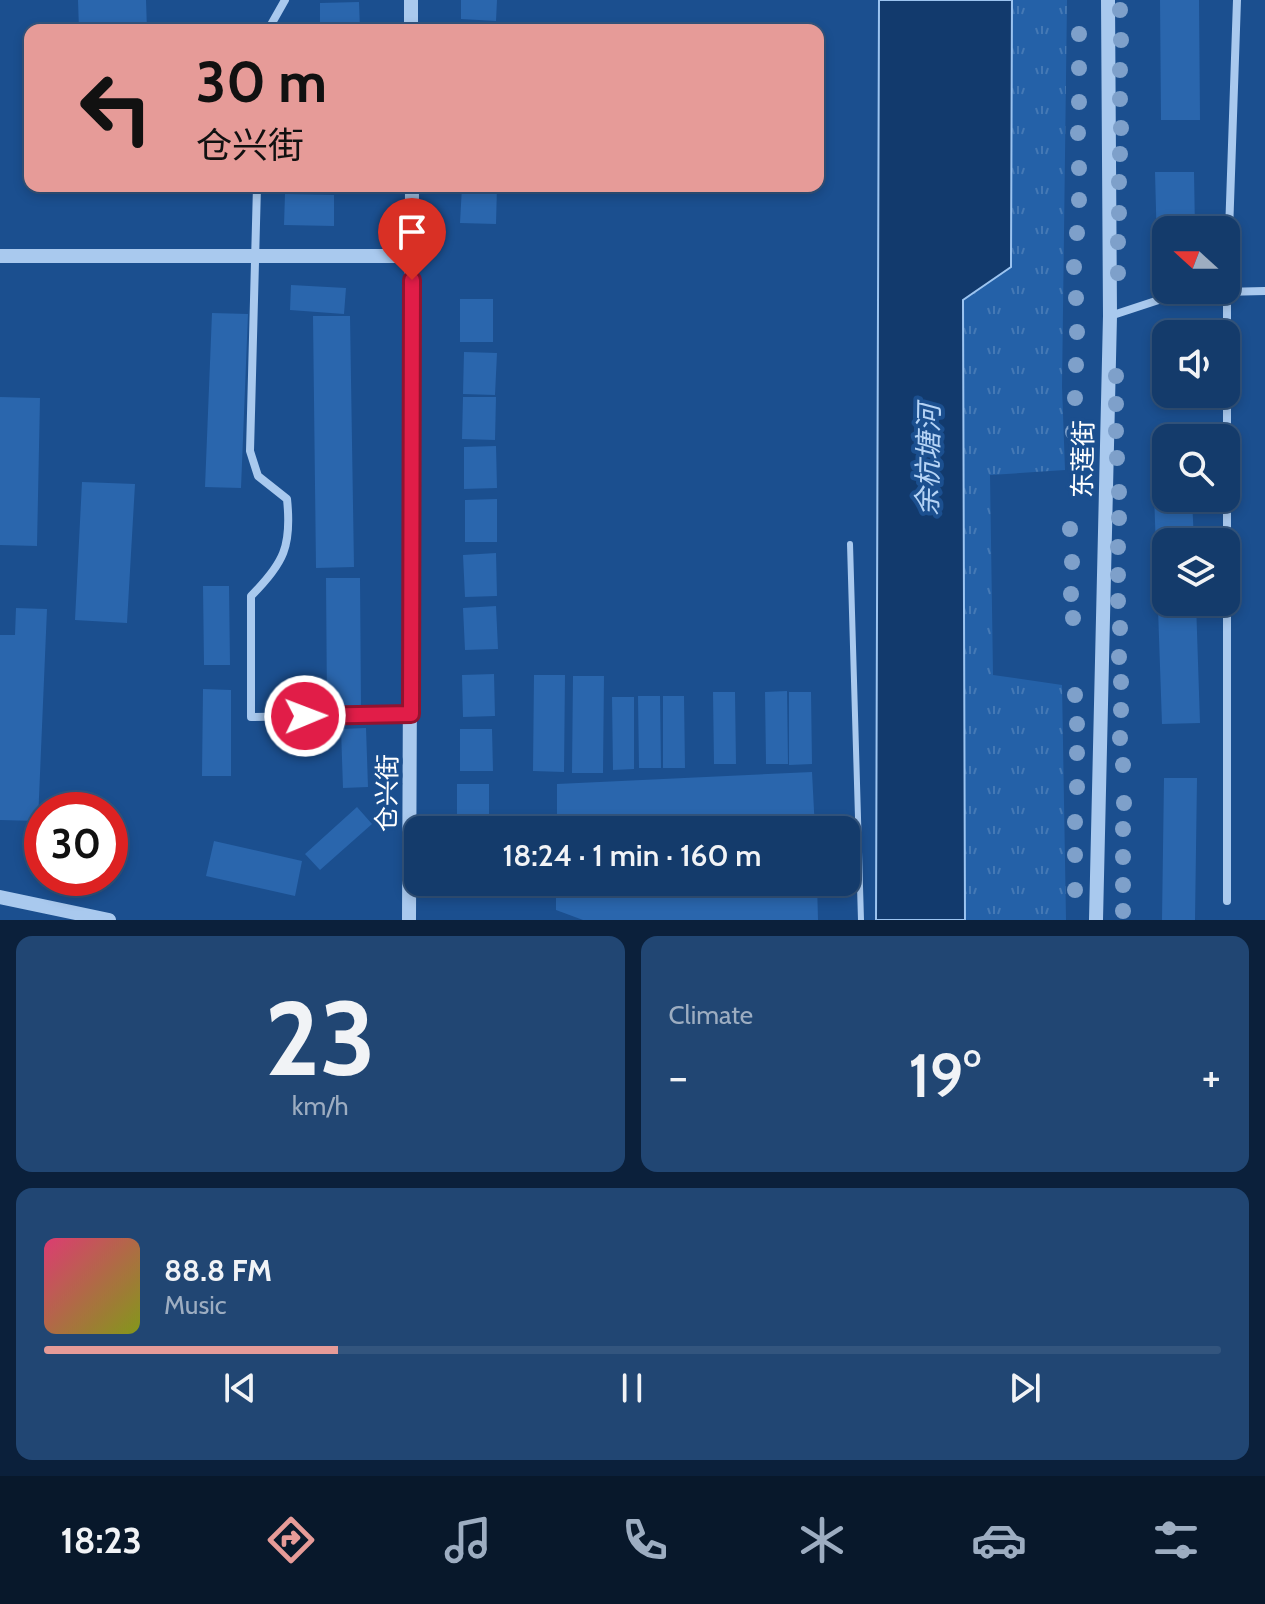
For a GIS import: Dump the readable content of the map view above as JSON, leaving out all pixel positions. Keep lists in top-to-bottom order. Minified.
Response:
{"streets":{"street":["东莲街","仓兴街"]},"water":["余杭塘河"],"north":"left","page":{"turn":["30 m","仓兴街"],"limit":"30","trip":"18:24 · 1 min · 160 m","tile":[["23","km/h"],"Climate"],"heat":["−","19°","+"],"song":["88.8 FM","Music"],"tabs":"18:23"}}
